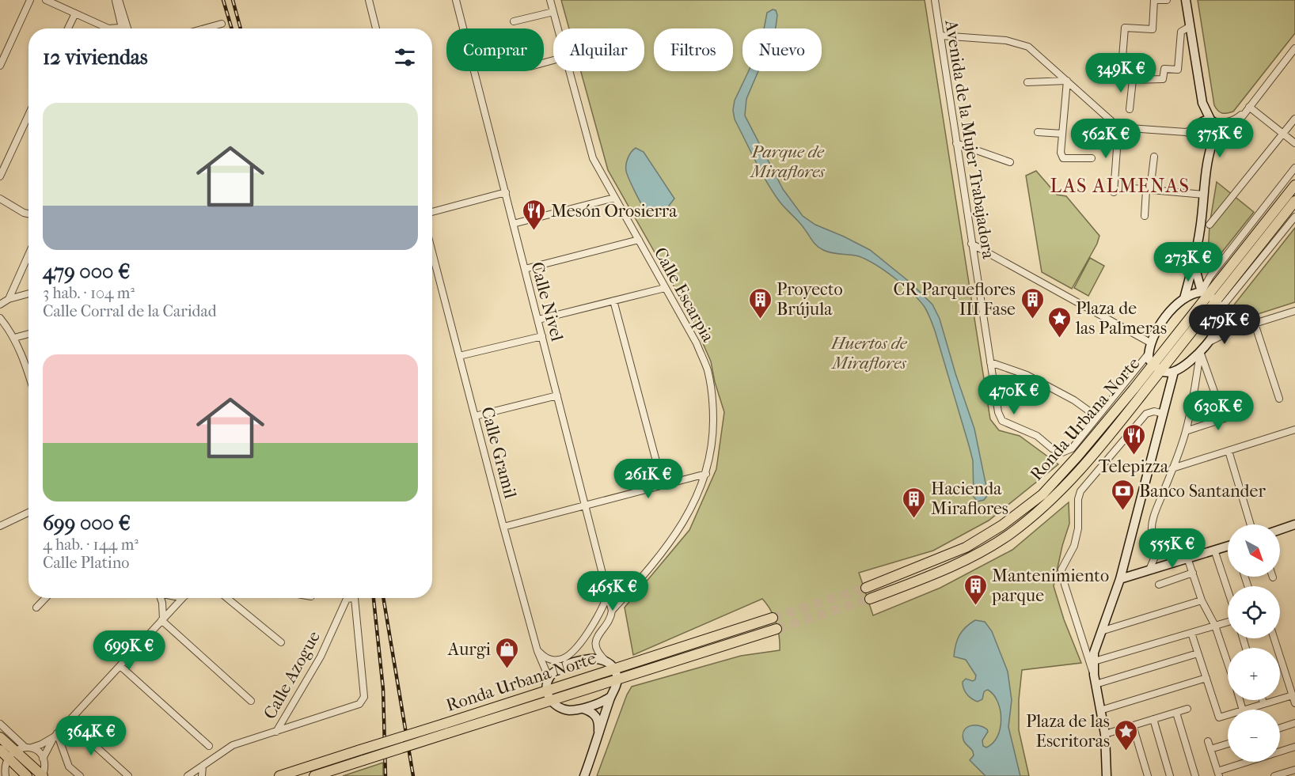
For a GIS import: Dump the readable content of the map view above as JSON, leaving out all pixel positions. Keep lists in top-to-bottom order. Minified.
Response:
{"streets":{"main road":["Ronda Urbana Norte"],"street":["Avenida de la Mujer Trabajadora","Calle Escarpia","Calle Nivel","Calle Gramil","Calle Azogue"]},"crossings":[["Calle Escarpia","Calle Nivel"],["Ronda Urbana Norte","Calle Gramil"]],"districts":["LAS ALMENAS"],"parks":["Parque de Miraflores","Huertos de Miraflores"],"places":{"restaurant":["Mesón Orosierra","Telepizza"],"building":["Proyecto Brújula","CR Parqueflores III Fase","Hacienda Miraflores","Mantenimiento parque"],"place":["Plaza de las Palmeras","Plaza de las Escritoras"],"bank":["Banco Santander"],"shop":["Aurgi"]},"north":"bottom right","page":{"chip":["Comprar","Alquilar","Filtros","Nuevo"],"heading":"12 viviendas","price":["349K €","375K €","562K €","273K €","479K €","470K €","630K €","261K €","555K €","465K €","699K €","364K €"],"list":[{"name":"479 000 €","note":"3 hab. · 104 m² · Calle Corral de la Caridad"},{"name":"699 000 €","note":"4 hab. · 144 m² · Calle Platino"}],"map_buttons":["+","−"]}}
